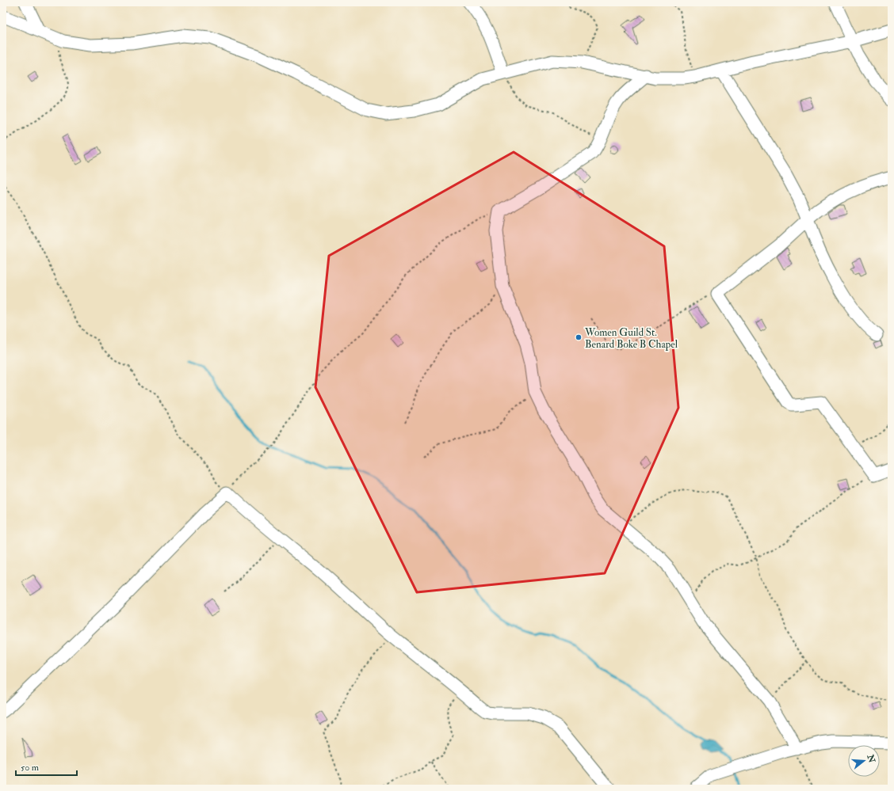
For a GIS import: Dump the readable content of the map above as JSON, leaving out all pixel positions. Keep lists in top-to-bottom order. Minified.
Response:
{"places":["Women Guild St. Benard Boke B Chapel"],"scale_bar":"50 m","north":"right"}
